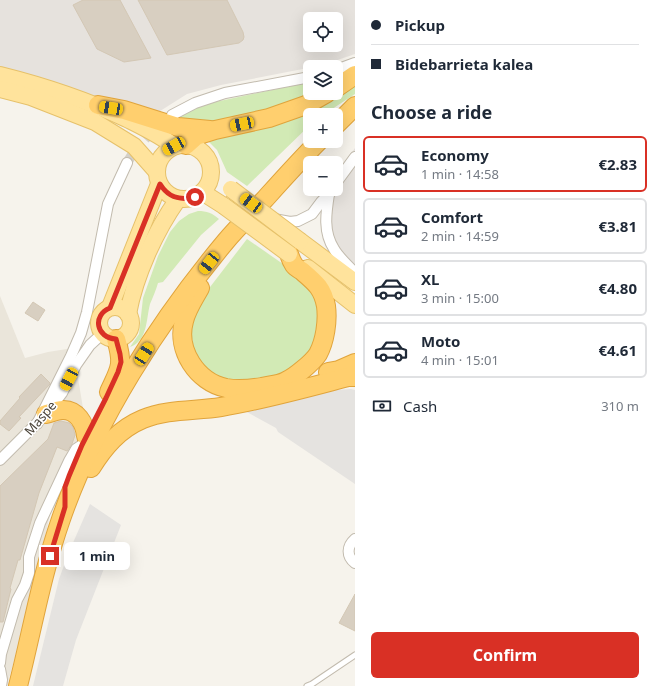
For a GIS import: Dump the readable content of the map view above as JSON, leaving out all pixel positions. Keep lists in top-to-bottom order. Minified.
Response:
{"streets":{"street":["Maspe"]},"page":{"banner":["Pickup","Bidebarrieta kalea"],"map_buttons":["+","−"],"heading":"Choose a ride","list":[{"name":"Economy","note":"1 min · 14:58","value":"€2.83"},{"name":"Comfort","note":"2 min · 14:59","value":"€3.81"},{"name":"XL","note":"3 min · 15:00","value":"€4.80"},{"name":"Moto","note":"4 min · 15:01","value":"€4.61"}],"pay":["Cash","310 m"],"bubble":"1 min","buttons":"Confirm"}}
